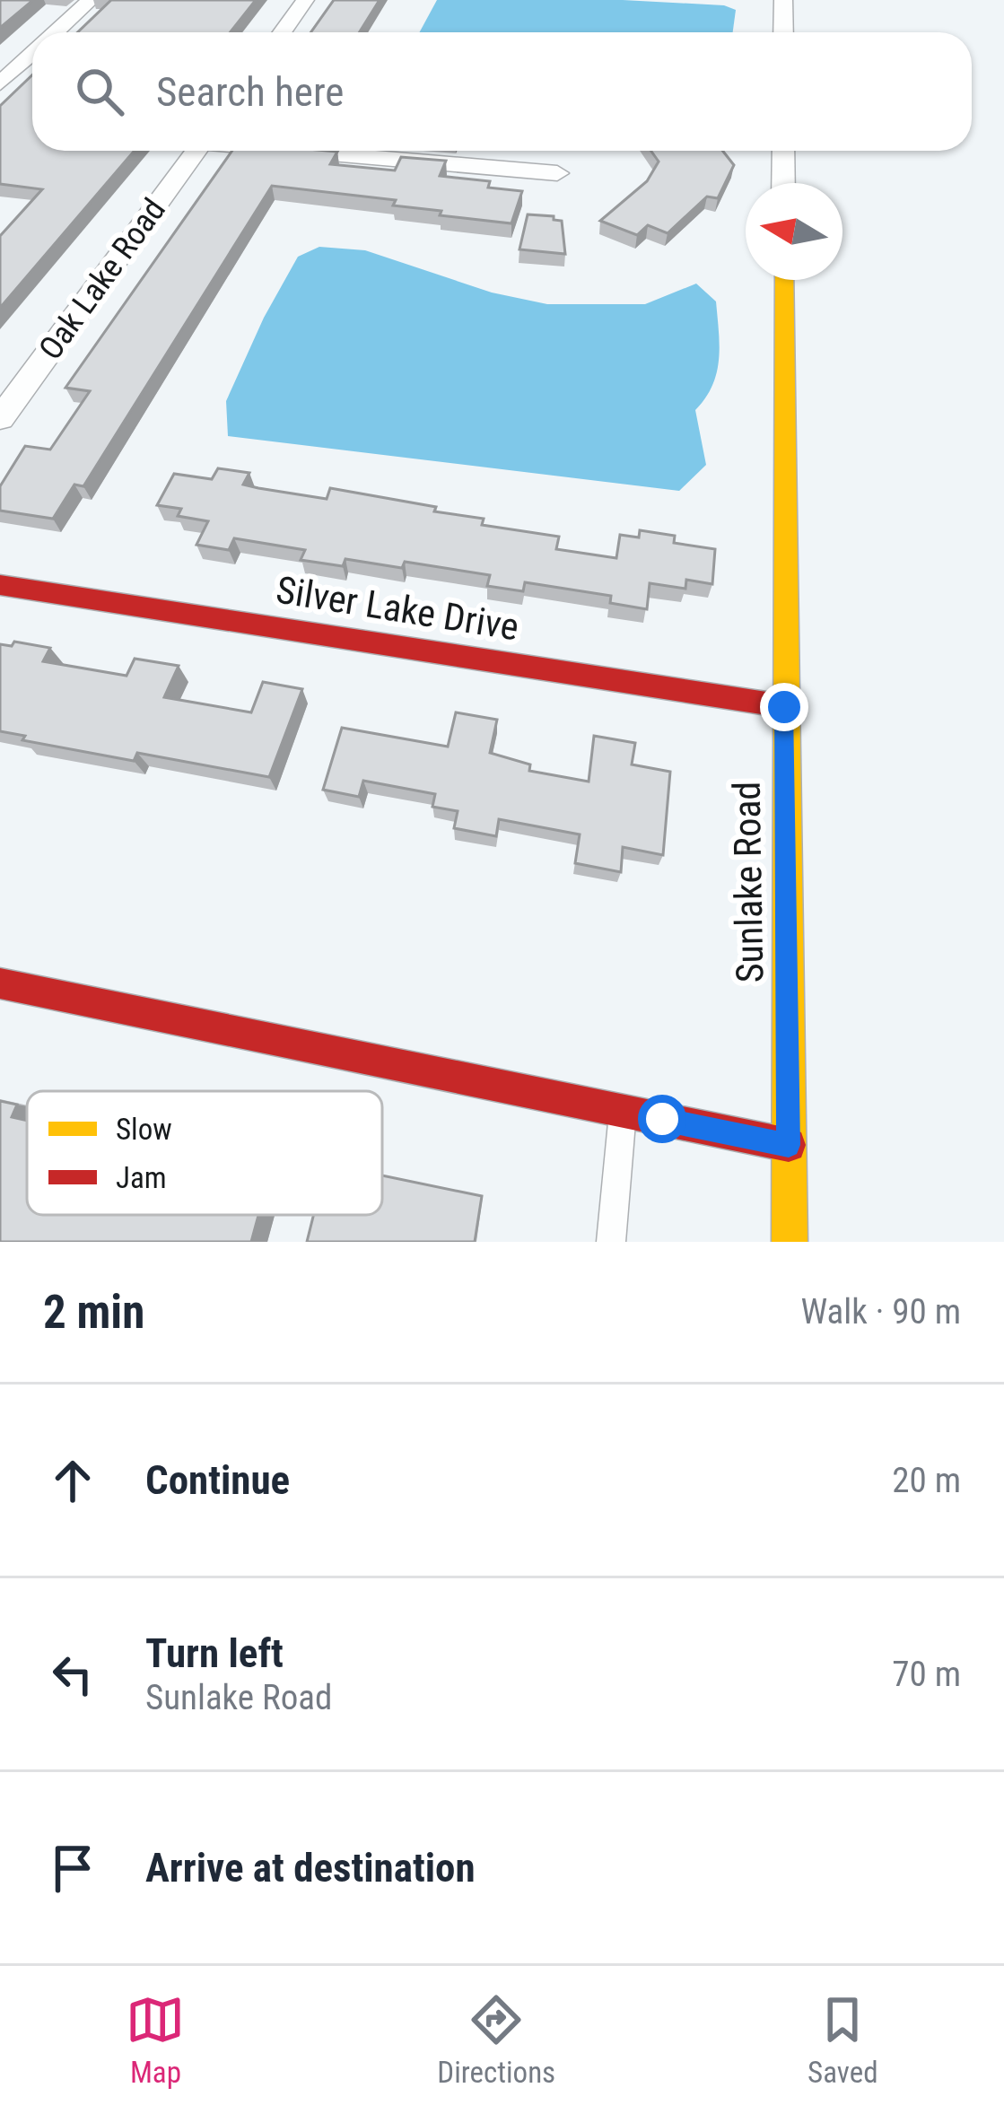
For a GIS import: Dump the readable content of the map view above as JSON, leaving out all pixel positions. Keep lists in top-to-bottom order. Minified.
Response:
{"streets":{"street":["Oak Lake Road","Silver Lake Drive","Sunlake Road"]},"crossings":[["Silver Lake Drive","Sunlake Road"]],"legend":["Slow","Jam"],"north":"left","page":{"search":"Search here","heading":["2 min","Walk · 90 m"],"list":[["Continue","20 m"],["Turn left","Sunlake Road","70 m"],"Arrive at destination"],"nav":["Map","Directions","Saved"]}}
